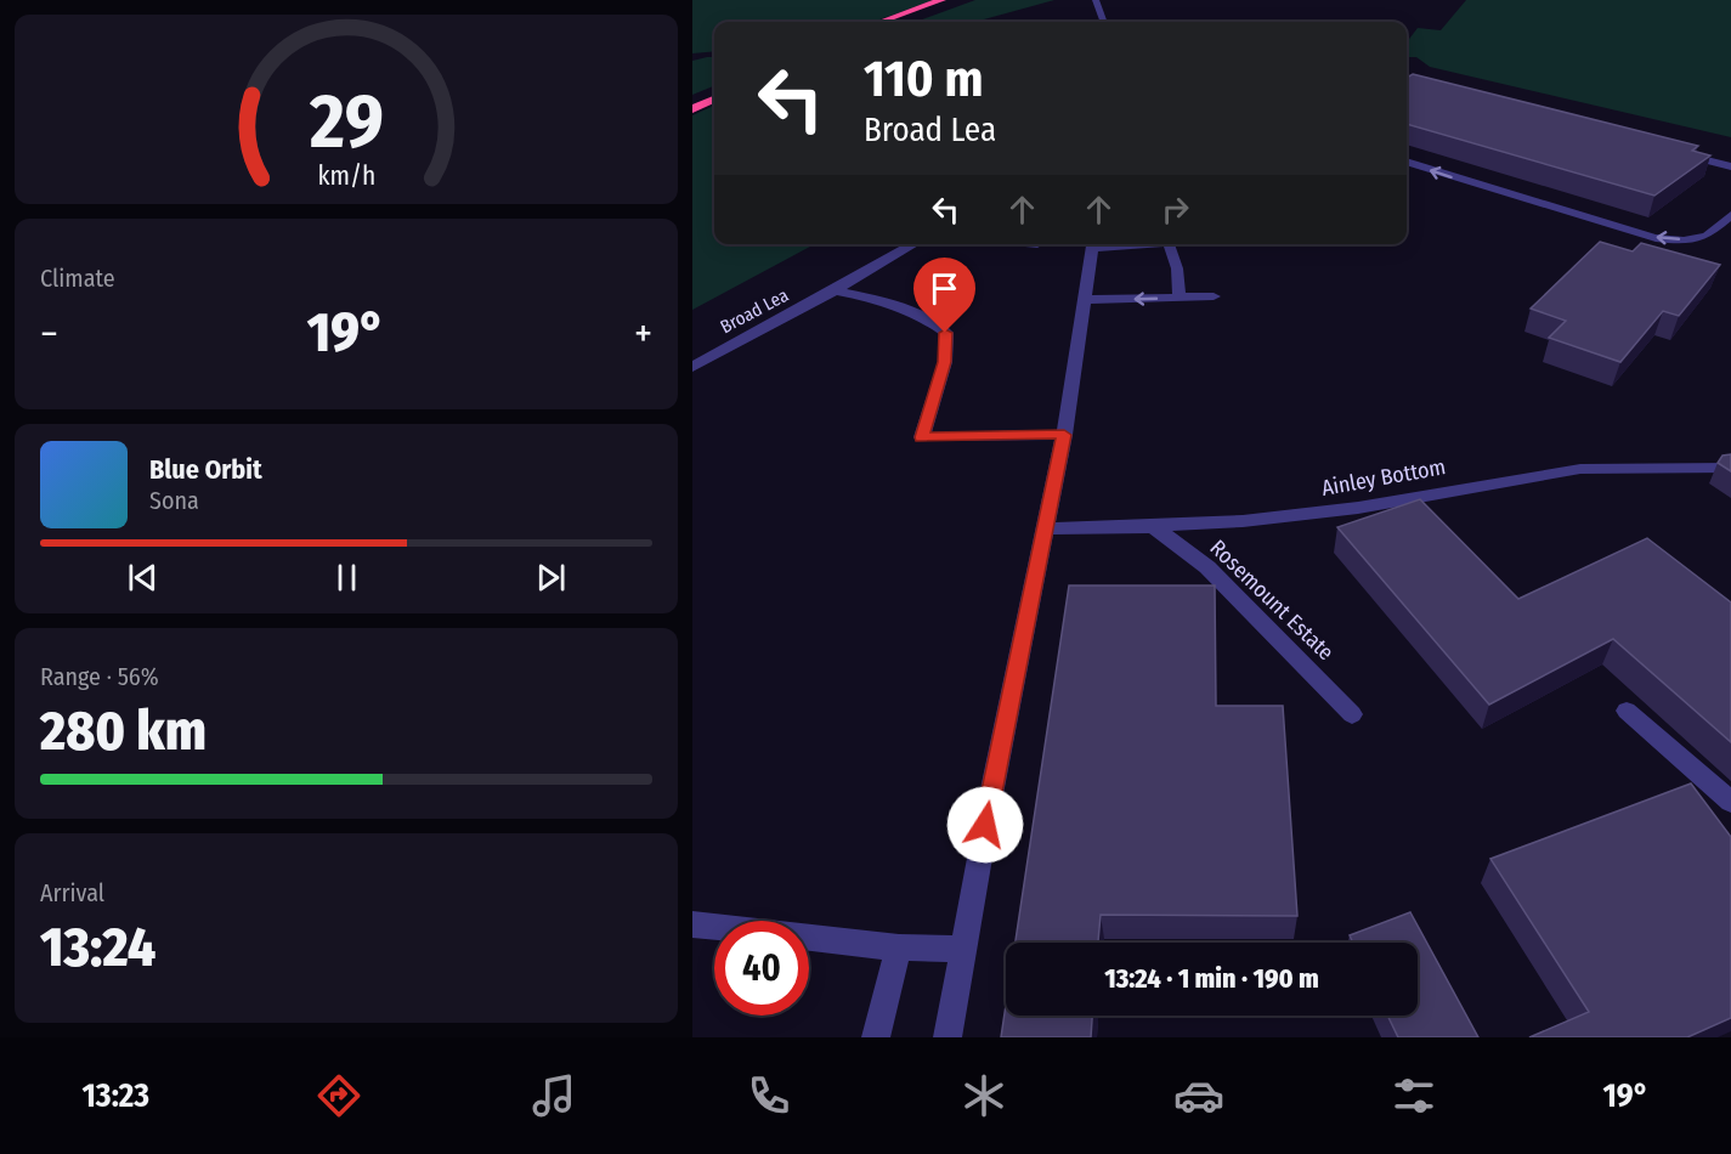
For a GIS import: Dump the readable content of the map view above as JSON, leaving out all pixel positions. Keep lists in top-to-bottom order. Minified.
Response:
{"streets":{"street":["Broad Lea","Ainley Bottom","Rosemount Estate"]},"crossings":[["Ainley Bottom","Rosemount Estate"]],"page":{"turn":["110 m","Broad Lea"],"tile":["Climate",["Range · 56%","280 km"],["Arrival","13:24"]],"heat":["−","19°","+"],"song":["Blue Orbit","Sona"],"limit":"40","trip":"13:24 · 1 min · 190 m","tabs":["13:23","19°"],"gauge":["29","km/h"]}}
